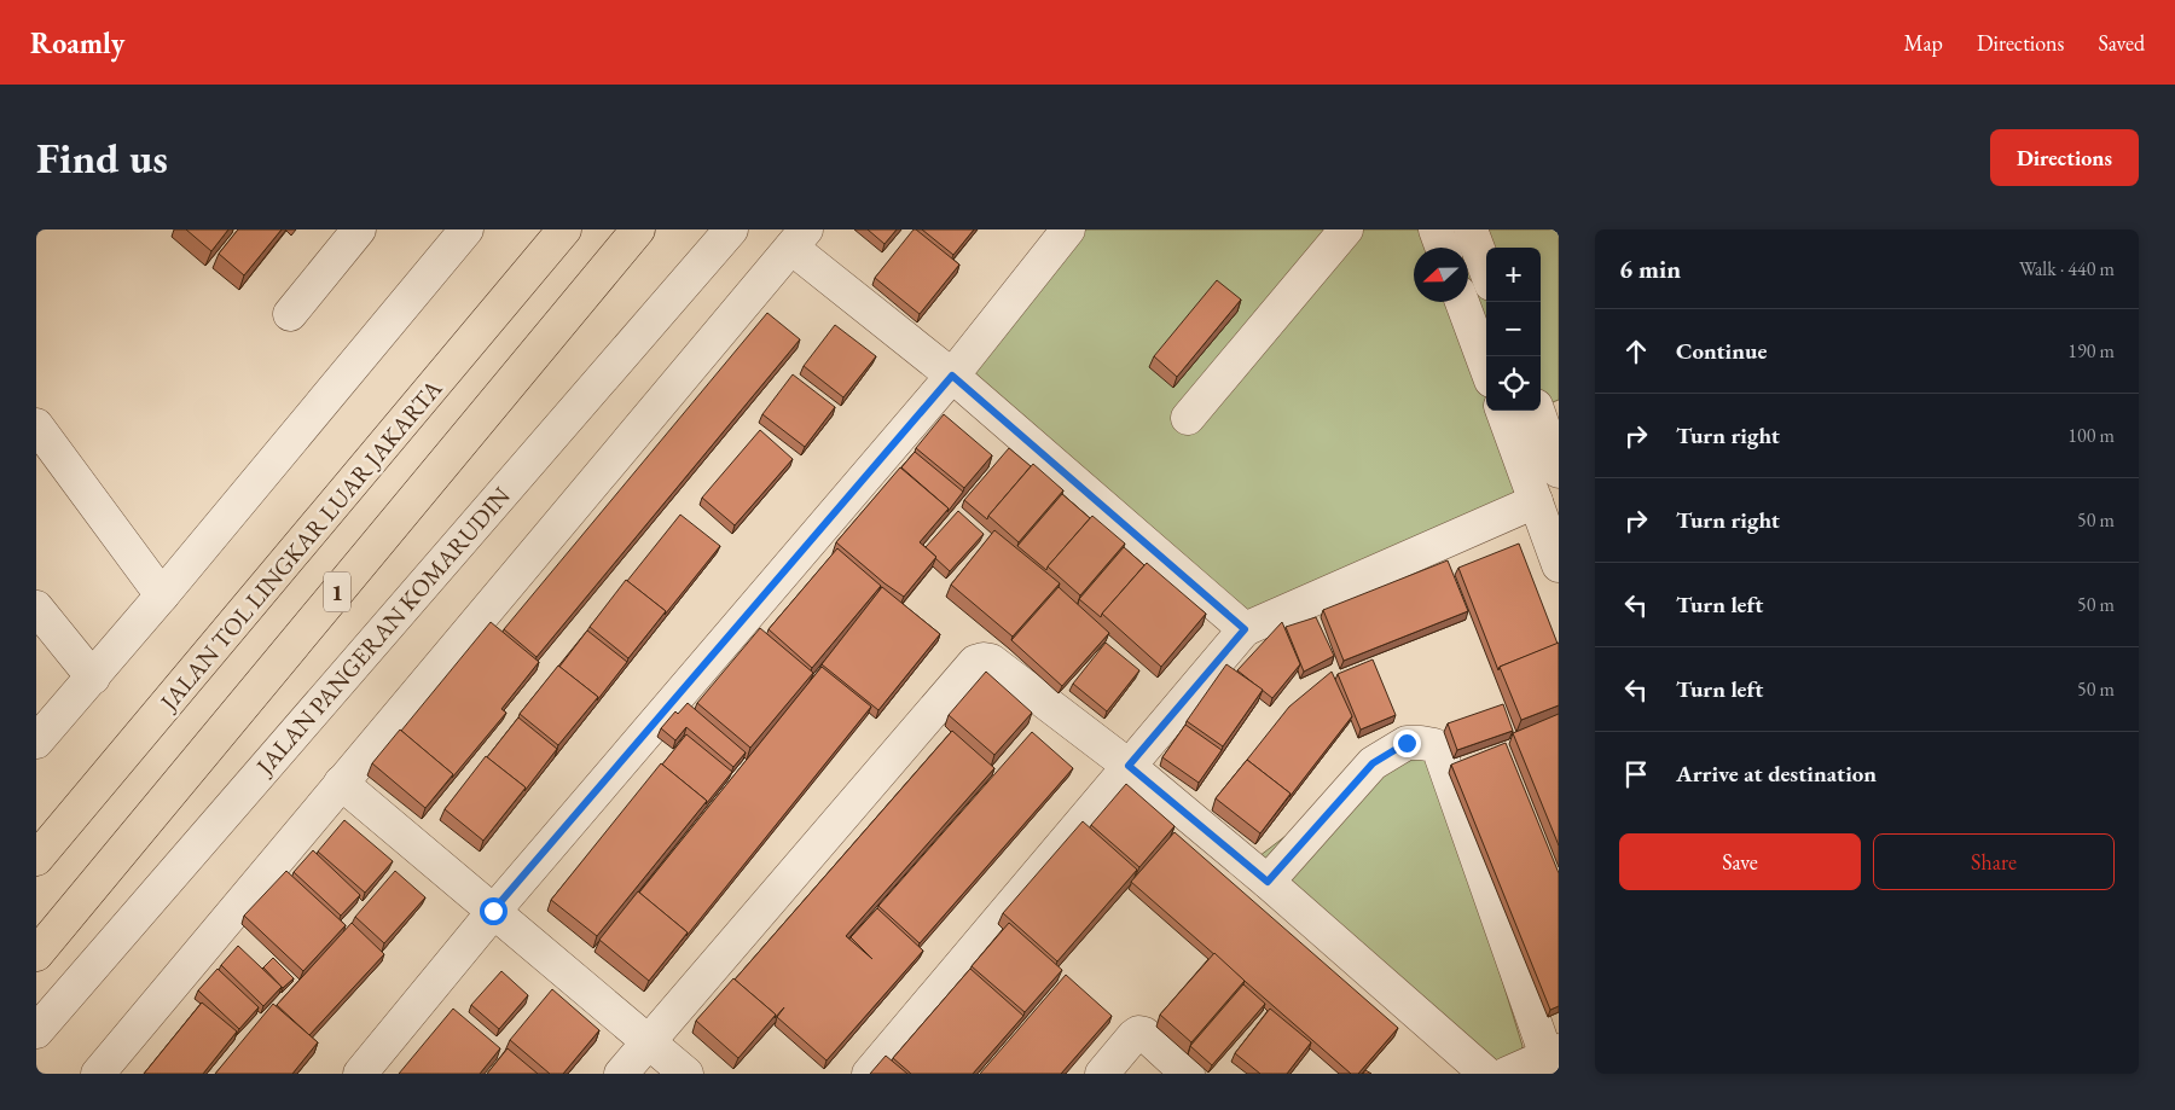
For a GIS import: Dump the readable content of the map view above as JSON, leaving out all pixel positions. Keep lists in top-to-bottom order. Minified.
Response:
{"streets":{"highway":["JALAN TOL LINGKAR LUAR JAKARTA","1"],"street":["JALAN PANGERAN KOMARUDIN"]},"north":"left","page":{"header":"Roamly","nav":["Map","Directions","Saved"],"buttons":["Directions",["Save","Share"]],"title":"Find us","heading":["6 min","Walk · 440 m"],"map_buttons":["+","−"],"list":[["Continue","190 m"],["Turn right","100 m"],["Turn right","50 m"],["Turn left","50 m"],["Turn left","50 m"],"Arrive at destination"]}}
